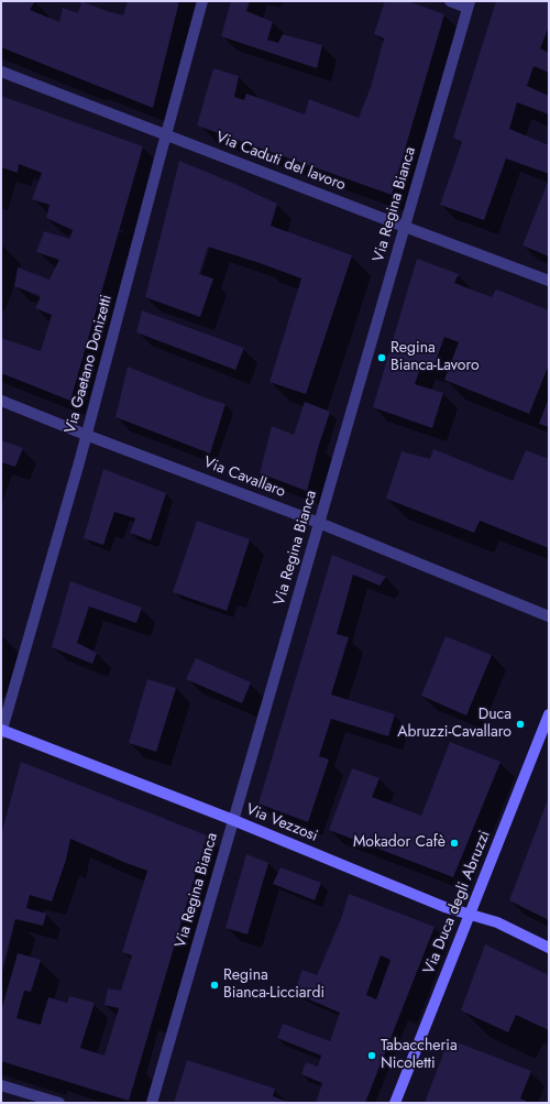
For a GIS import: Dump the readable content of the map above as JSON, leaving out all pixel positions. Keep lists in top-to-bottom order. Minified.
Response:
{"streets":{"street":["Via Caduti del lavoro","Via Regina Bianca","Via Gaetano Donizetti","Via Cavallaro","Via Vezzosi","Via Duca degli Abruzzi"]},"crossings":[["Via Caduti del lavoro","Via Regina Bianca"],["Via Caduti del lavoro","Via Gaetano Donizetti"],["Via Regina Bianca","Via Cavallaro"],["Via Regina Bianca","Via Vezzosi"],["Via Gaetano Donizetti","Via Cavallaro"],["Via Gaetano Donizetti","Via Vezzosi"],["Via Vezzosi","Via Duca degli Abruzzi"]],"places":["Regina Bianca-Lavoro","Duca Abruzzi-Cavallaro","Mokador Cafè","Regina Bianca-Licciardi","Tabaccheria Nicoletti"]}
